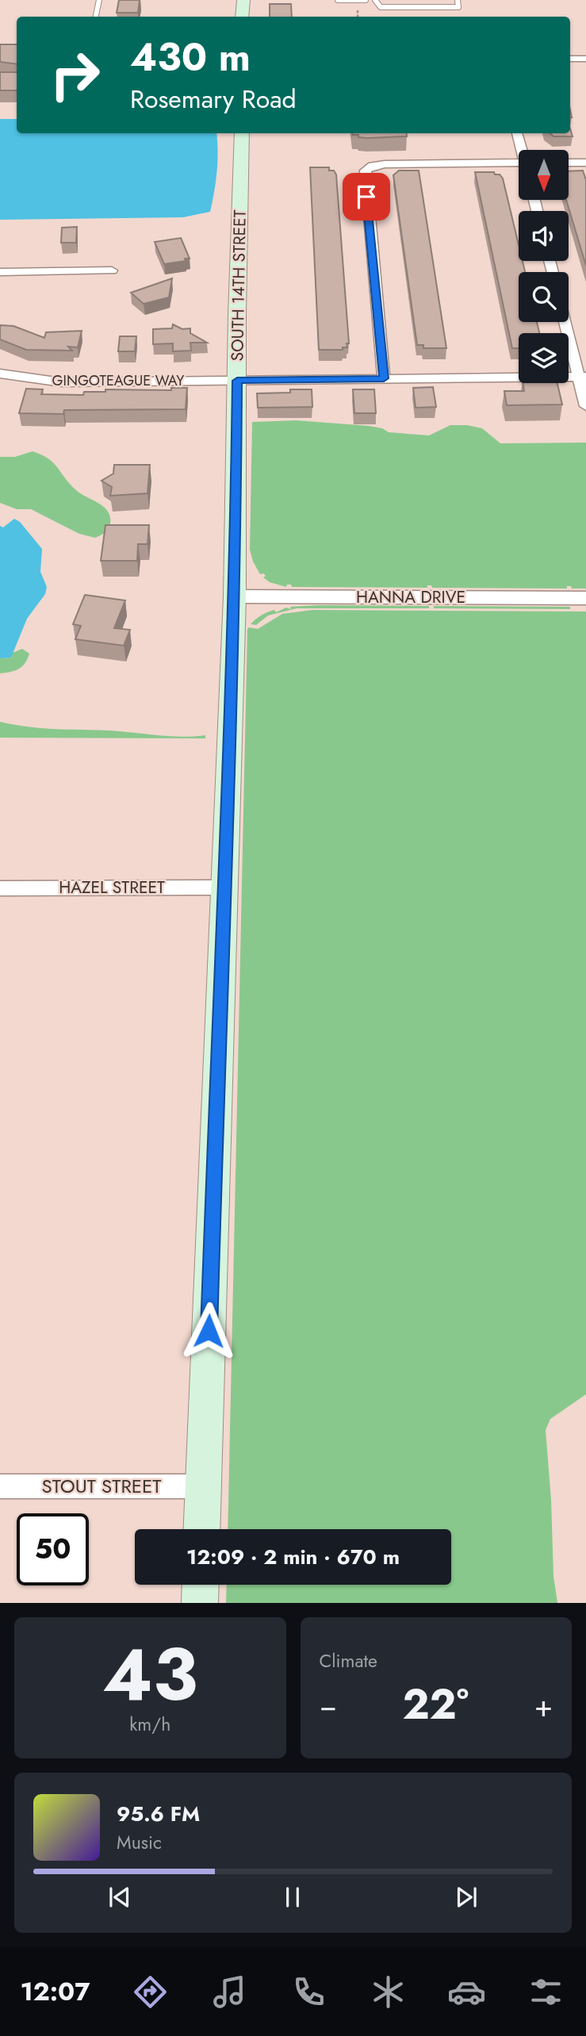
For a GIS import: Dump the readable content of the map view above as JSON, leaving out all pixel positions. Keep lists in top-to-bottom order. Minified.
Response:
{"streets":{"main road":["SOUTH 14TH STREET"],"street":["GINGOTEAGUE WAY","HANNA DRIVE","HAZEL STREET","STOUT STREET"]},"crossings":[["SOUTH 14TH STREET","GINGOTEAGUE WAY"],["SOUTH 14TH STREET","HANNA DRIVE"],["SOUTH 14TH STREET","HAZEL STREET"],["SOUTH 14TH STREET","STOUT STREET"]],"north":"bottom","page":{"turn":["430 m","Rosemary Road"],"limit":"50","trip":"12:09 · 2 min · 670 m","tile":[["43","km/h"],"Climate"],"heat":["−","22°","+"],"song":["95.6 FM","Music"],"tabs":"12:07"}}
